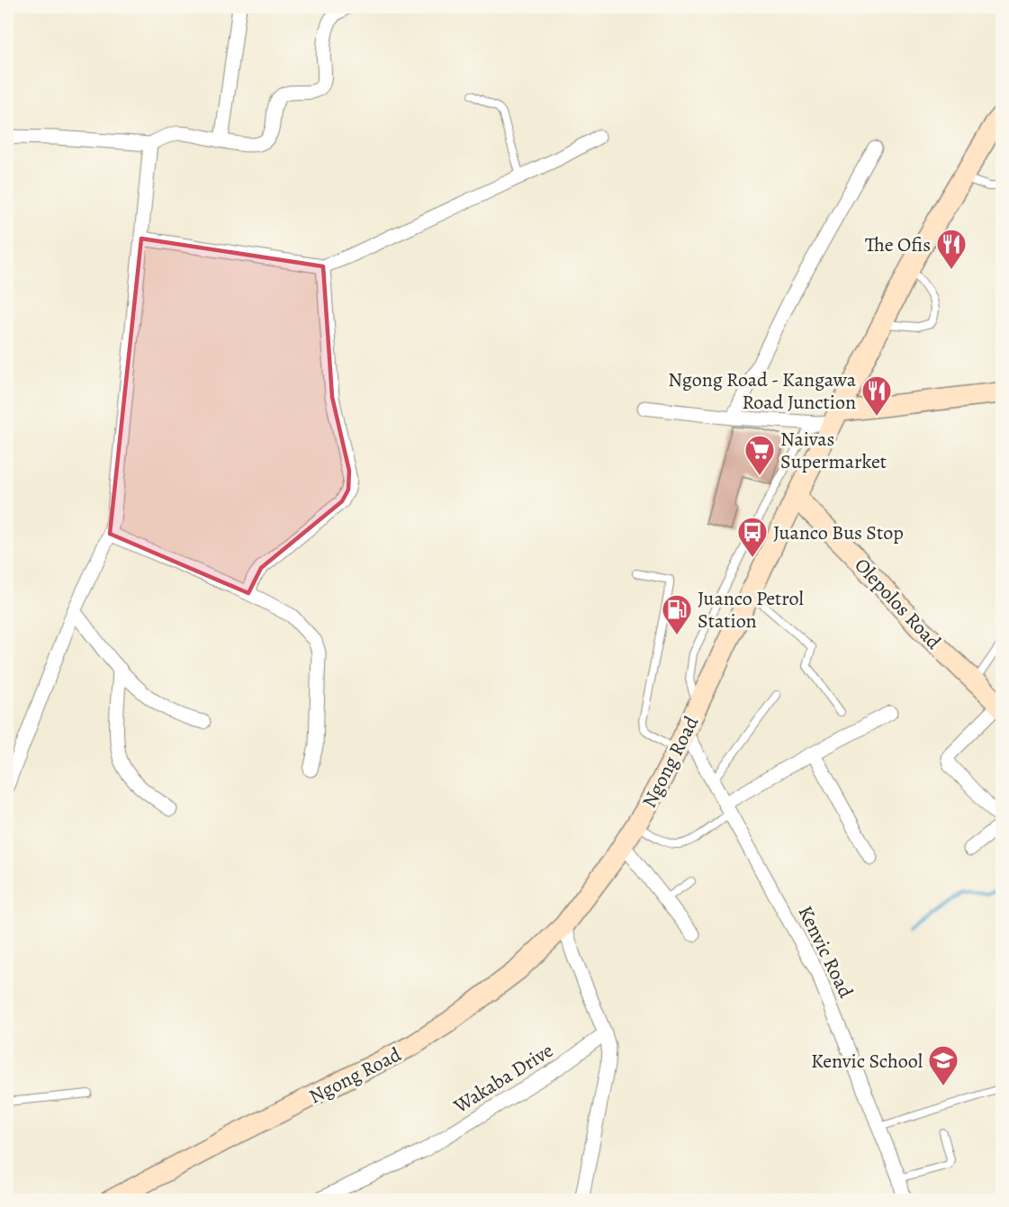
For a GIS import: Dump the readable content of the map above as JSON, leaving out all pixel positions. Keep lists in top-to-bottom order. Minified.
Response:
{"streets":{"main road":["Olepolos Road","Ngong Road"],"street":["Kenvic Road","Wakaba Drive"]},"crossings":[["Olepolos Road","Ngong Road"],["Ngong Road","Kenvic Road"]],"places":{"restaurant":["The Ofis","Ngong Road - Kangawa Road Junction"],"supermarket":["Naivas Supermarket"],"bus stop":["Juanco Bus Stop"],"fuel station":["Juanco Petrol Station"],"school or university":["Kenvic School"]}}
